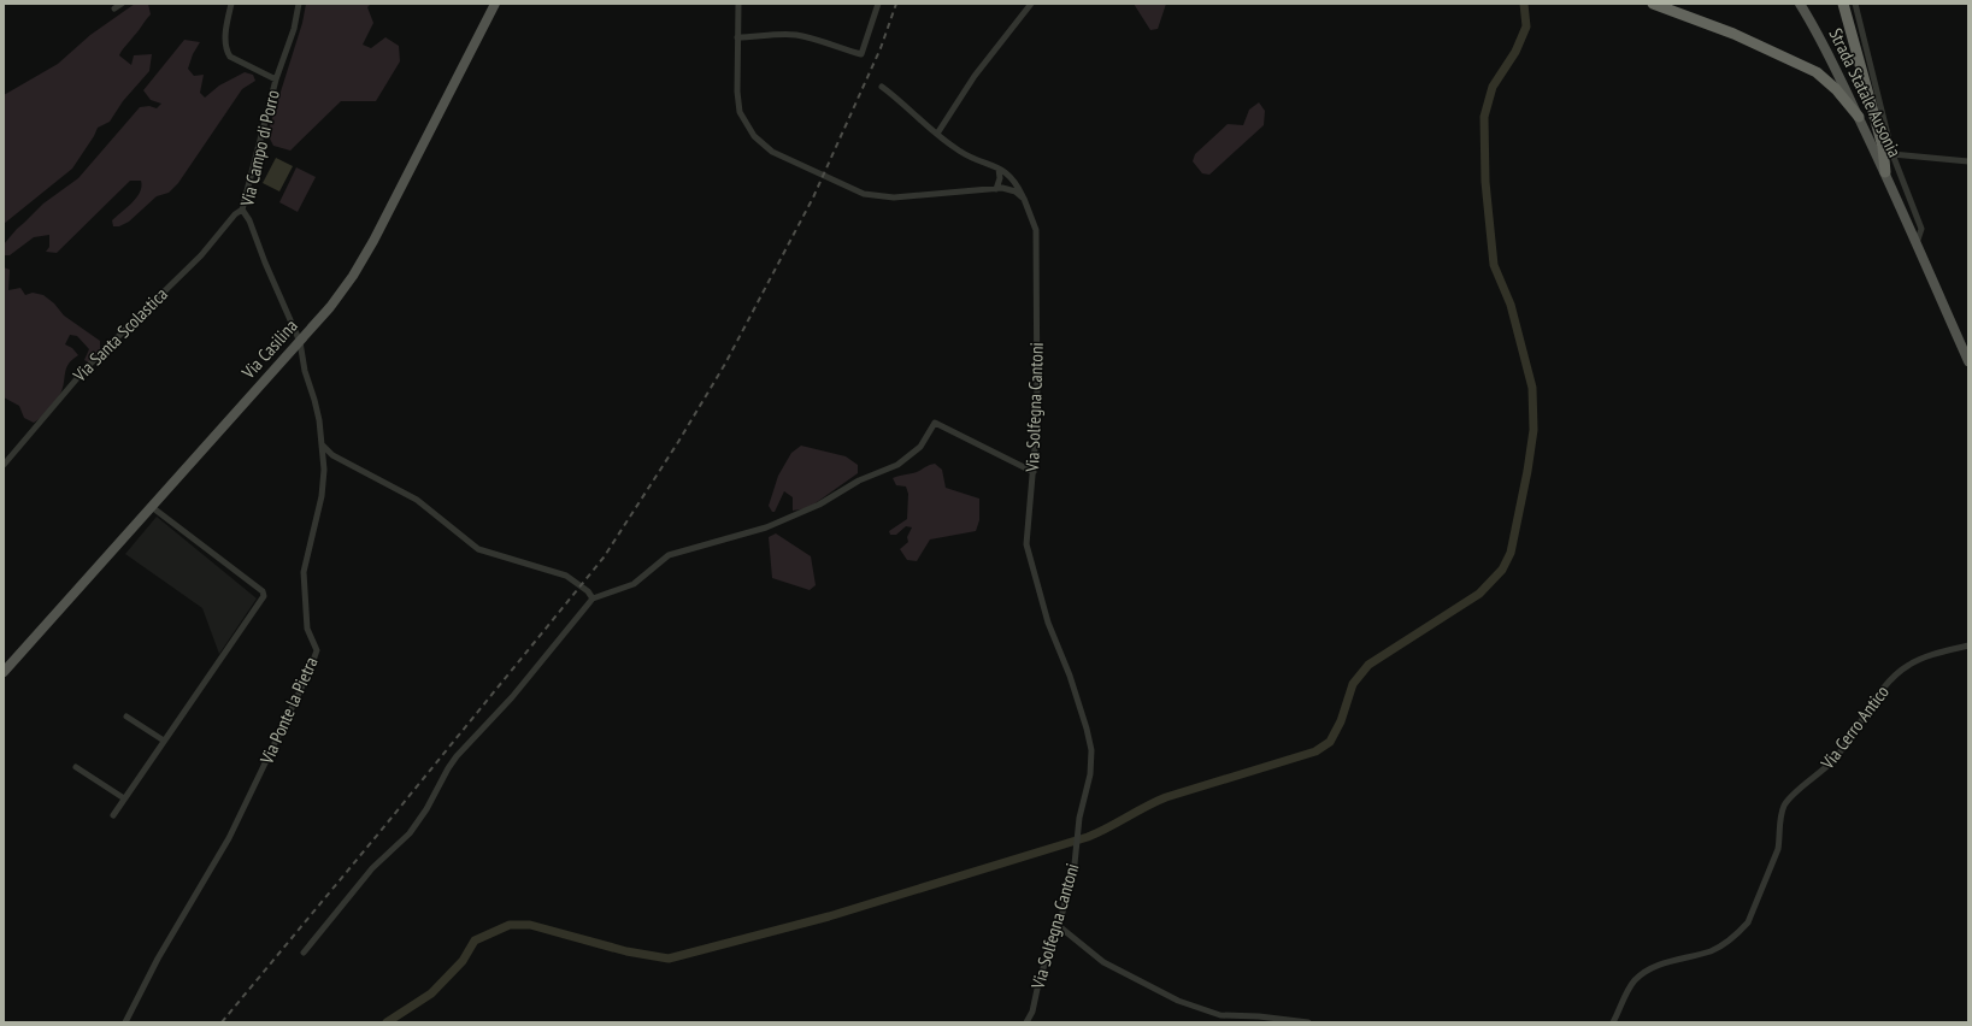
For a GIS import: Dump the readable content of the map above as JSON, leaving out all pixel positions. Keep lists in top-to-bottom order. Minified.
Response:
{"streets":{"main road":["Strada Statale Ausonia","Via Casilina"],"street":["Via Campo di Porro","Via Santa Scolastica","Via Solfegna Cantoni","Via Ponte la Pietra","Via Cerro Antico"]},"crossings":[["Via Campo di Porro","Via Santa Scolastica"],["Via Campo di Porro","Via Casilina"],["Via Campo di Porro","Via Ponte la Pietra"],["Via Casilina","Via Ponte la Pietra"]]}
